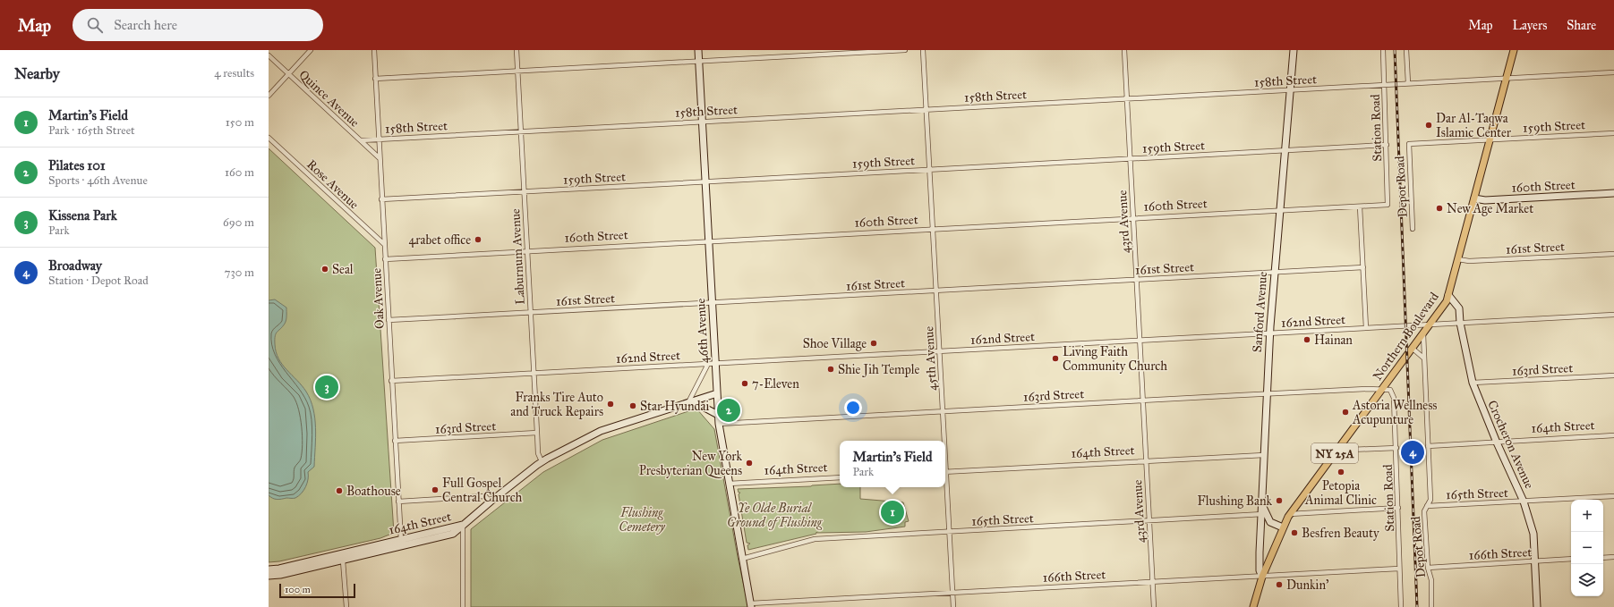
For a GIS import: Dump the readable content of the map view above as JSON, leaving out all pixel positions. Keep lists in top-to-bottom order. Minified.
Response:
{"streets":{"main road":["Northern Boulevard","NY 25A"],"street":["158th Street","Quince Avenue","159th Street","Station Road","Rose Avenue","160th Street","Depot Road","43rd Avenue","161st Street","Laburnum Avenue","Oak Avenue","Sanford Avenue","162nd Street","46th Avenue","45th Avenue","163rd Street","164th Street","Crocheron Avenue","165th Street","166th Street"]},"crossings":[["158th Street","Quince Avenue"],["158th Street","Station Road"],["158th Street","43rd Avenue"],["158th Street","Laburnum Avenue"],["158th Street","Oak Avenue"],["158th Street","Sanford Avenue"],["158th Street","46th Avenue"],["158th Street","Northern Boulevard"],["158th Street","45th Avenue"],["Quince Avenue","Oak Avenue"],["159th Street","Station Road"],["159th Street","Depot Road"],["159th Street","43rd Avenue"],["159th Street","Laburnum Avenue"],["159th Street","Oak Avenue"],["159th Street","Sanford Avenue"],["159th Street","46th Avenue"],["159th Street","Northern Boulevard"],["159th Street","45th Avenue"],["Station Road","160th Street"],["Station Road","163rd Street"],["Station Road","166th Street"],["Rose Avenue","Oak Avenue"],["160th Street","43rd Avenue"],["160th Street","Laburnum Avenue"],["160th Street","Oak Avenue"],["160th Street","Sanford Avenue"],["160th Street","46th Avenue"],["160th Street","Northern Boulevard"],["160th Street","45th Avenue"],["Depot Road","Northern Boulevard"],["Depot Road","164th Street"],["Depot Road","165th Street"],["Depot Road","166th Street"],["43rd Avenue","161st Street"],["43rd Avenue","162nd Street"],["43rd Avenue","163rd Street"],["43rd Avenue","164th Street"],["43rd Avenue","165th Street"],["43rd Avenue","166th Street"],["161st Street","Laburnum Avenue"],["161st Street","Oak Avenue"],["161st Street","Sanford Avenue"],["161st Street","46th Avenue"],["161st Street","Northern Boulevard"],["161st Street","45th Avenue"],["Laburnum Avenue","162nd Street"],["Laburnum Avenue","163rd Street"],["Oak Avenue","162nd Street"],["Oak Avenue","163rd Street"],["Oak Avenue","164th Street"],["Sanford Avenue","162nd Street"],["Sanford Avenue","Northern Boulevard"],["Sanford Avenue","163rd Street"],["Sanford Avenue","164th Street"],["Sanford Avenue","165th Street"],["Sanford Avenue","166th Street"],["162nd Street","46th Avenue"],["162nd Street","Northern Boulevard"],["162nd Street","45th Avenue"],["162nd Street","Crocheron Avenue"],["46th Avenue","163rd Street"],["46th Avenue","164th Street"],["46th Avenue","165th Street"],["46th Avenue","166th Street"],["Northern Boulevard","163rd Street"],["Northern Boulevard","Crocheron Avenue"],["Northern Boulevard","166th Street"],["45th Avenue","163rd Street"],["45th Avenue","165th Street"],["45th Avenue","166th Street"],["163rd Street","Crocheron Avenue"],["164th Street","Crocheron Avenue"],["Crocheron Avenue","165th Street"],["Crocheron Avenue","166th Street"]],"parks":["Ye Olde Burial Ground of Flushing","Flushing Cemetery"],"places":["Dar Al-Taqwa Islamic Center","New Age Market","4rabet office","Seal","Hainan","Shoe Village","Living Faith Community Church","Shie Jih Temple","7-Eleven","Franks Tire Auto and Truck Repairs","Star Hyundai","Astoria Wellness Acupunture","New York Presbyterian Queens","Petopia Animal Clinic","Full Gospel Central Church","Boathouse","Flushing Bank","Besfren Beauty","Dunkin'"],"scale_bar":"100 m","page":{"header":"Map","search":"Search here","nav":["Map","Layers","Share"],"heading":["Nearby","4 results"],"list":[{"mark":"1","name":"Martin's Field","note":"Park · 165th Street","value":"150 m"},{"mark":"2","name":"Pilates 101","note":"Sports · 46th Avenue","value":"160 m"},{"mark":"3","name":"Kissena Park","note":"Park","value":"690 m"},{"mark":"4","name":"Broadway","note":"Station · Depot Road","value":"730 m"}],"pins":["3","2","4","1"],"popup":["Martin's Field","Park"],"map_buttons":["+","−"],"scale":"100 m"}}
